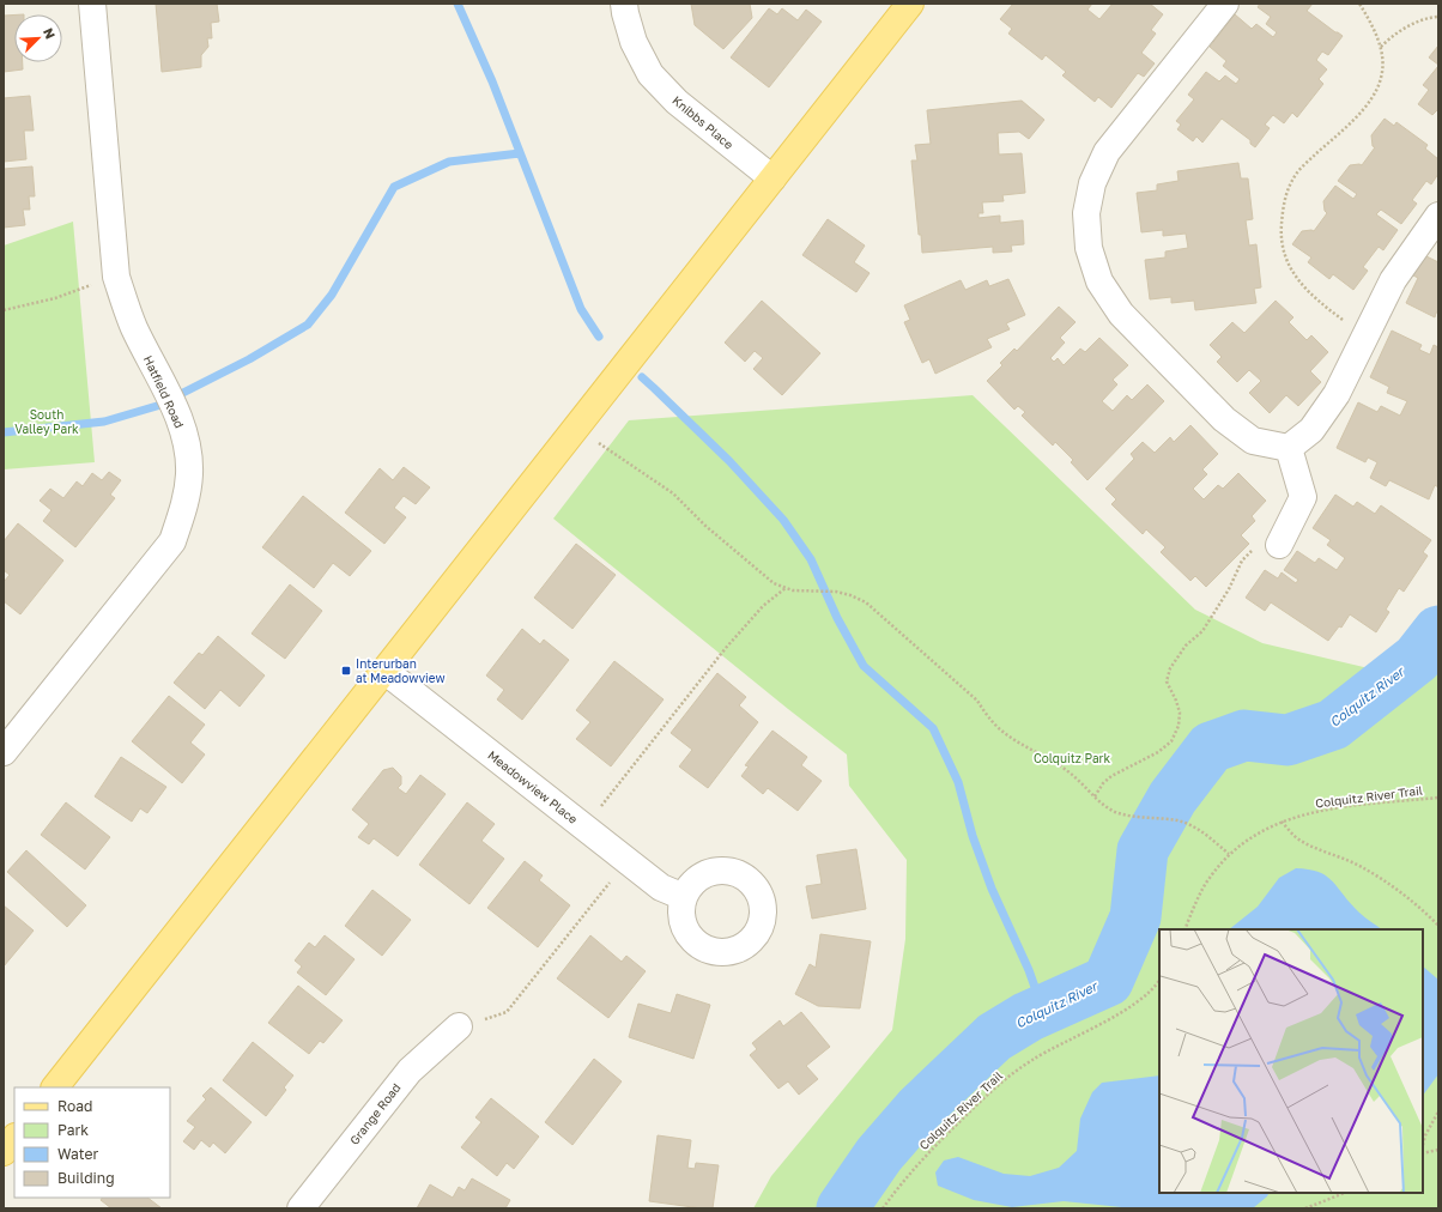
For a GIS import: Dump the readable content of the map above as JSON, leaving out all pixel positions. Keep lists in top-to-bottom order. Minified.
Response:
{"streets":{"street":["Knibbs Place","Hatfield Road","Meadowview Place","Grange Road"],"path":["Colquitz River Trail"]},"water":["Colquitz River"],"parks":["South Valley Park","Colquitz Park"],"places":{"transit":["Interurban at Meadowview"]},"legend":["Road","Park","Water","Building"],"north":"top right"}
